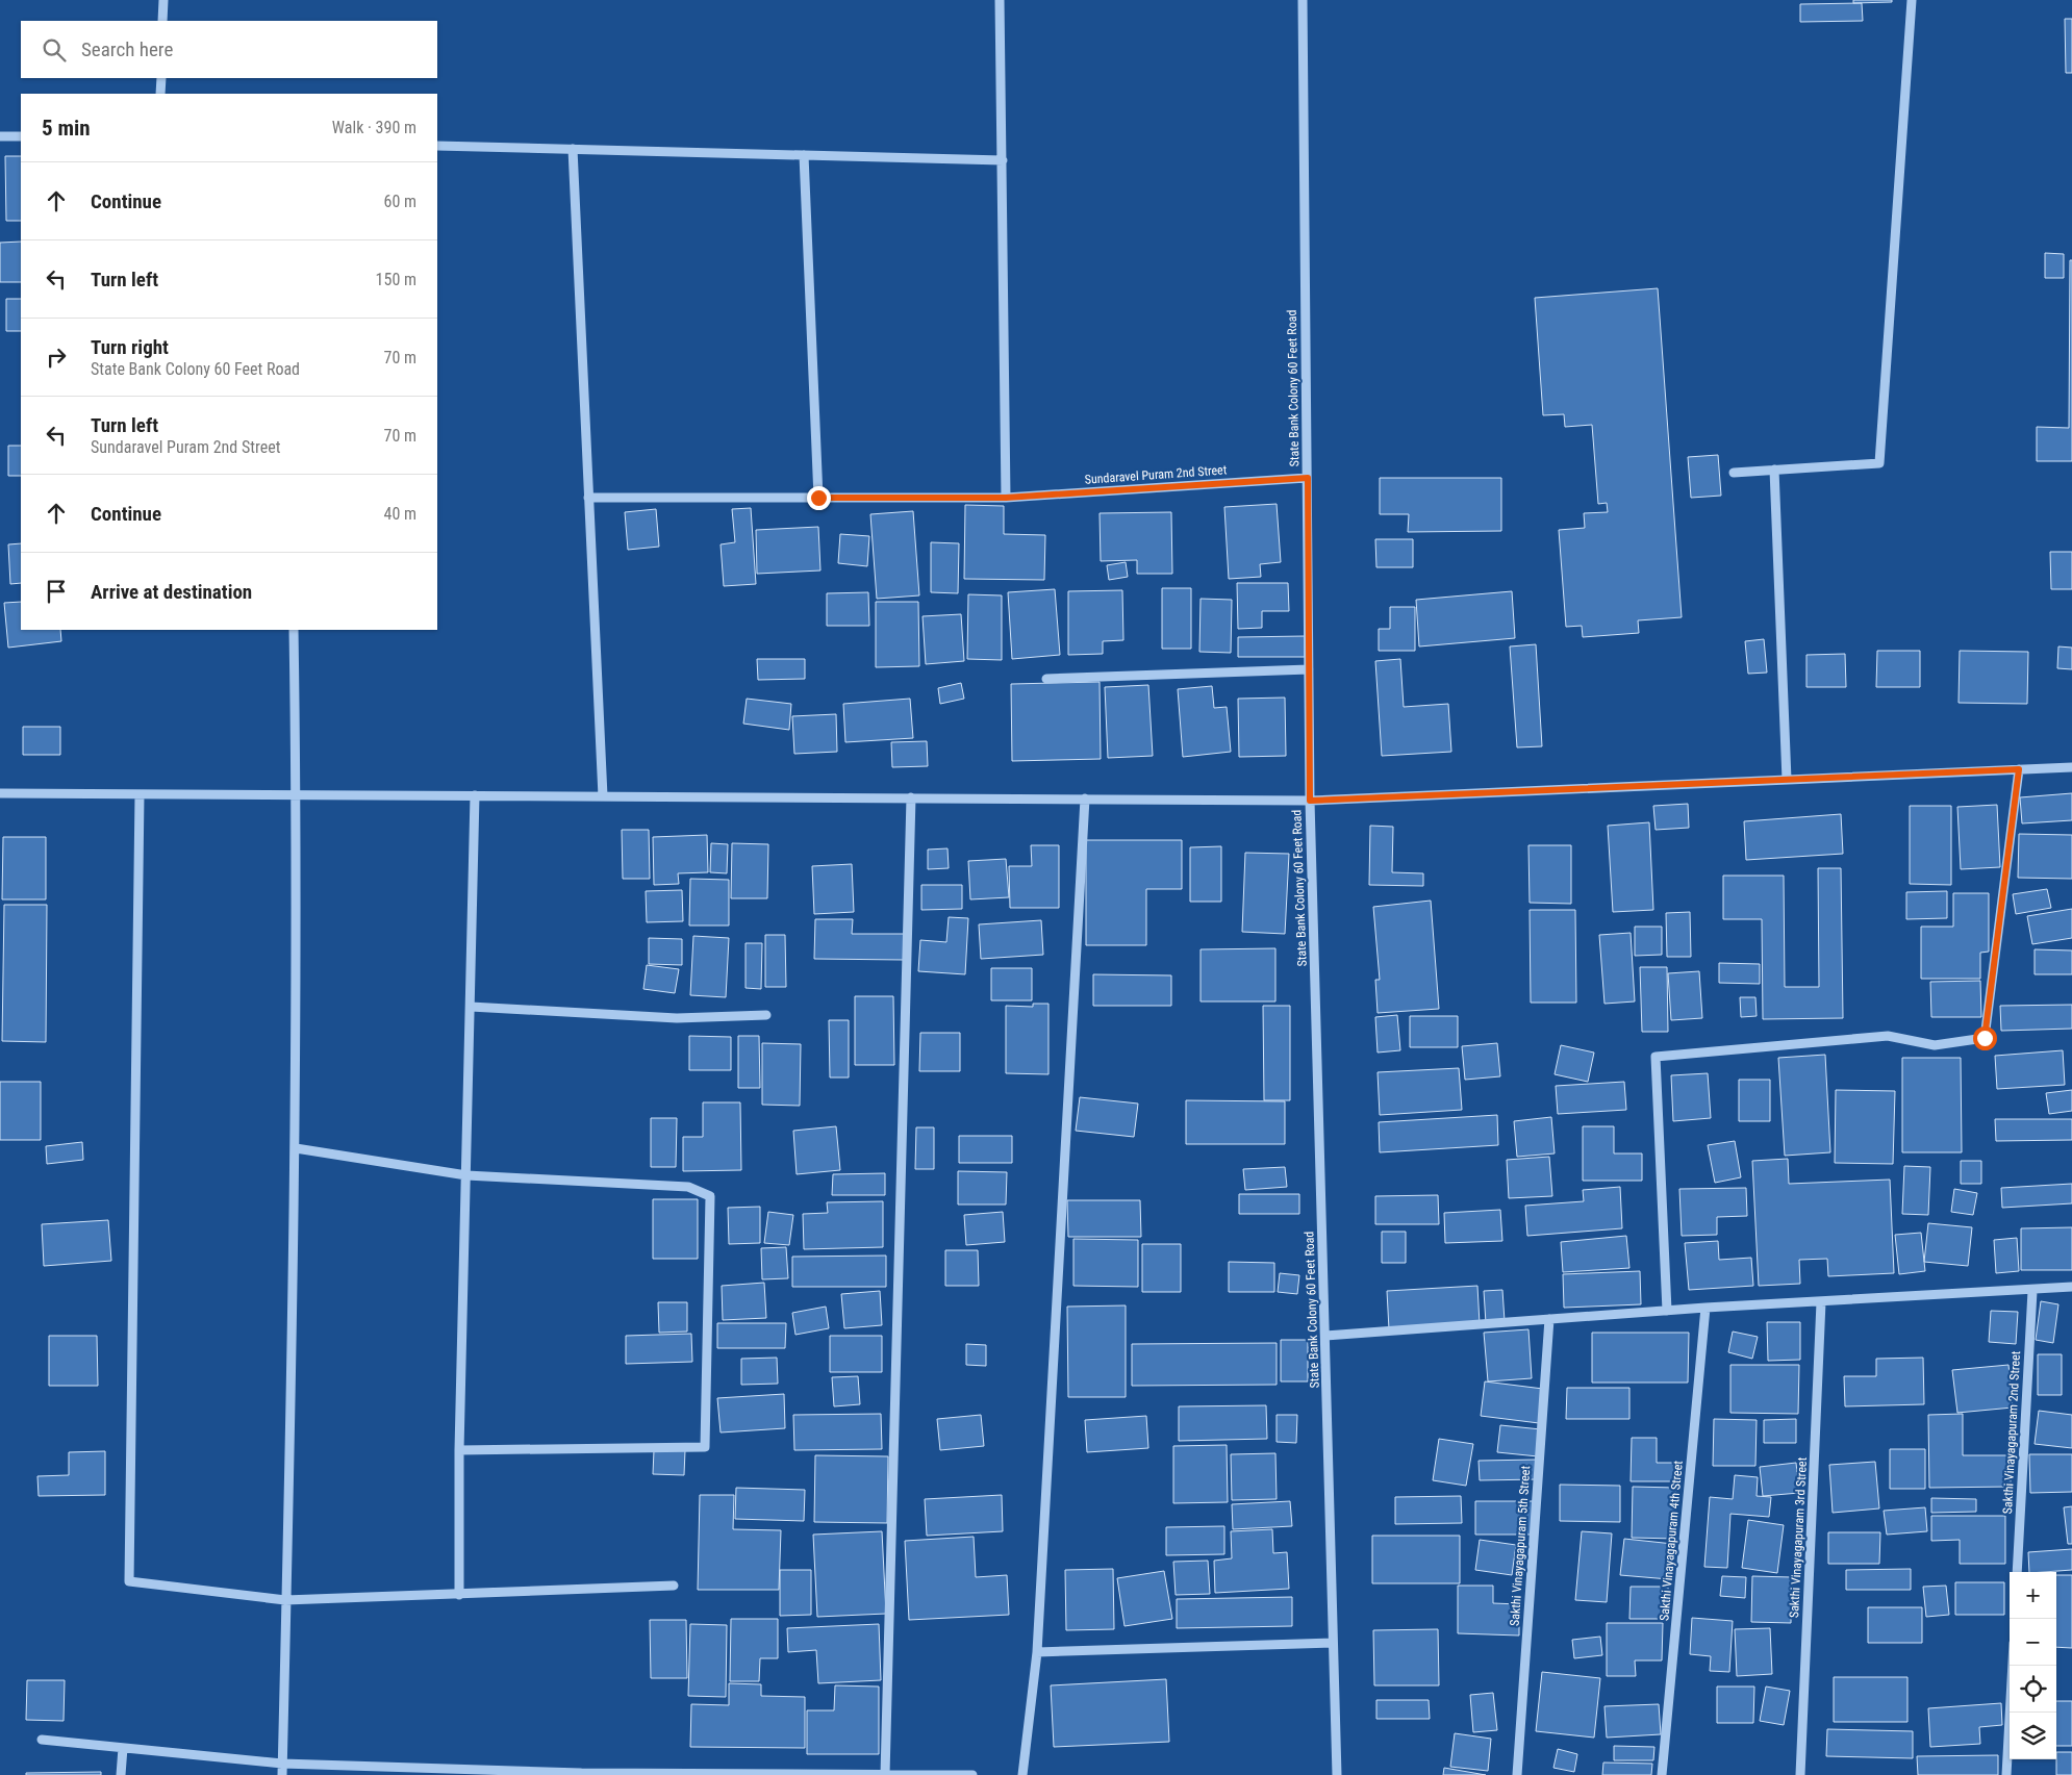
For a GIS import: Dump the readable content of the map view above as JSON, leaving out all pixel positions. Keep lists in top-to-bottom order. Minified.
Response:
{"streets":{"street":["State Bank Colony 60 Feet Road","Sundaravel Puram 2nd Street","Sakthi Vinayagapuram 2nd Street","Sakthi Vinayagapuram 3rd Street","Sakthi Vinayagapuram 4th Street","Sakthi Vinayagapuram 5th Street"]},"crossings":[["State Bank Colony 60 Feet Road","Sundaravel Puram 2nd Street"]],"page":{"search":"Search here","heading":["5 min","Walk · 390 m"],"list":[["Continue","60 m"],["Turn left","150 m"],["Turn right","State Bank Colony 60 Feet Road","70 m"],["Turn left","Sundaravel Puram 2nd Street","70 m"],["Continue","40 m"],"Arrive at destination"],"map_buttons":["+","−"]}}
